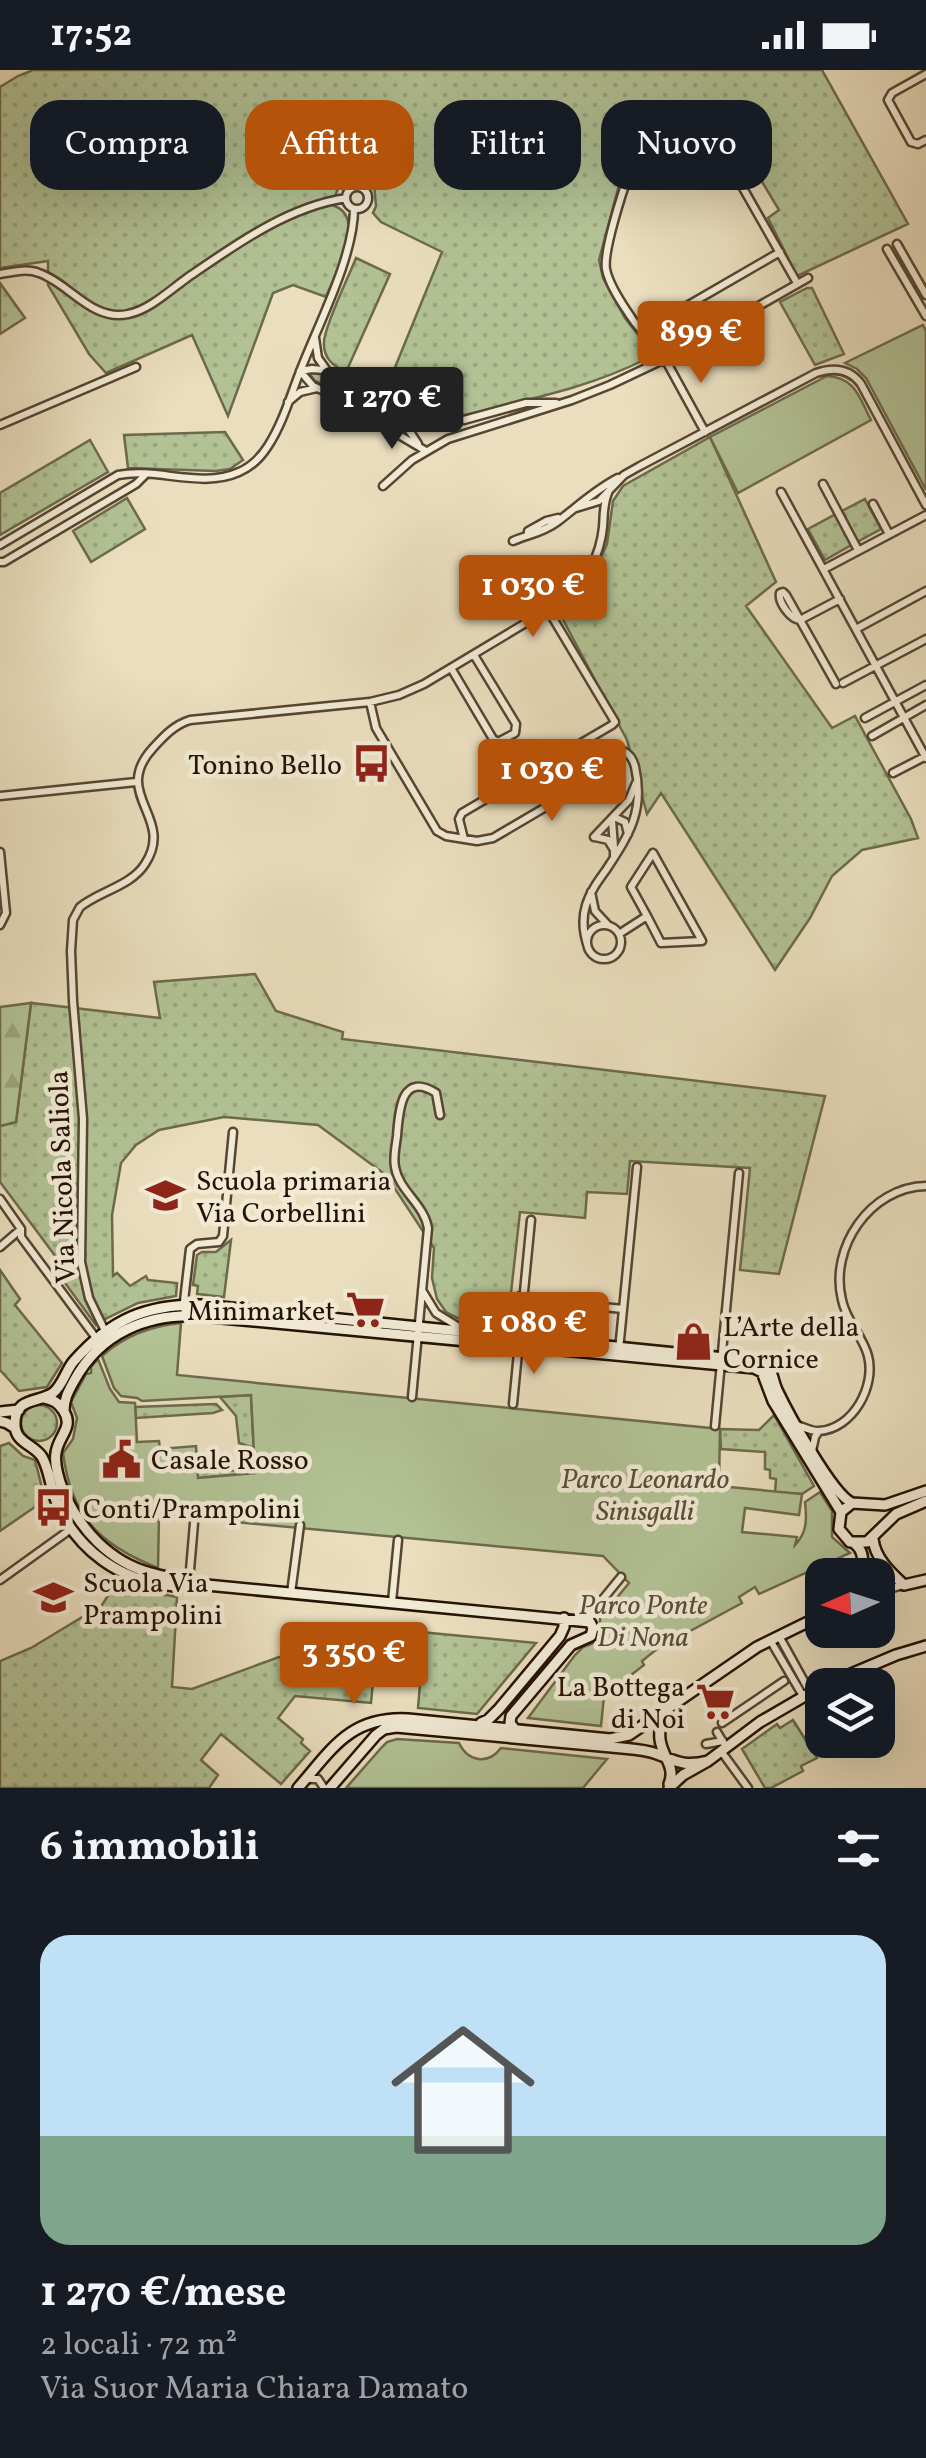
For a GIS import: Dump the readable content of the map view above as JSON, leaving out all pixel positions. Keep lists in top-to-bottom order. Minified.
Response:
{"streets":{"street":["Via Nicola Saliola"]},"parks":["Parco Leonardo Sinisgalli","Parco Ponte Di Nona"],"places":{"bus stop":["Tonino Bello","Conti/Prampolini"],"school or university":["Scuola primaria Via Corbellini","Scuola Via Prampolini"],"supermarket":["Minimarket","La Bottega di Noi"],"shop":["L’Arte della Cornice"],"public building":["Casale Rosso"]},"north":"left","page":{"status":"17:52","chip":["Compra","Affitta","Filtri","Nuovo"],"price":["899 €","1 270 €","1 030 €","1 030 €","1 080 €","3 350 €"],"heading":"6 immobili","list":[{"name":"1 270 €/mese","note":"2 locali · 72 m² · Via Suor Maria Chiara Damato"}]}}
